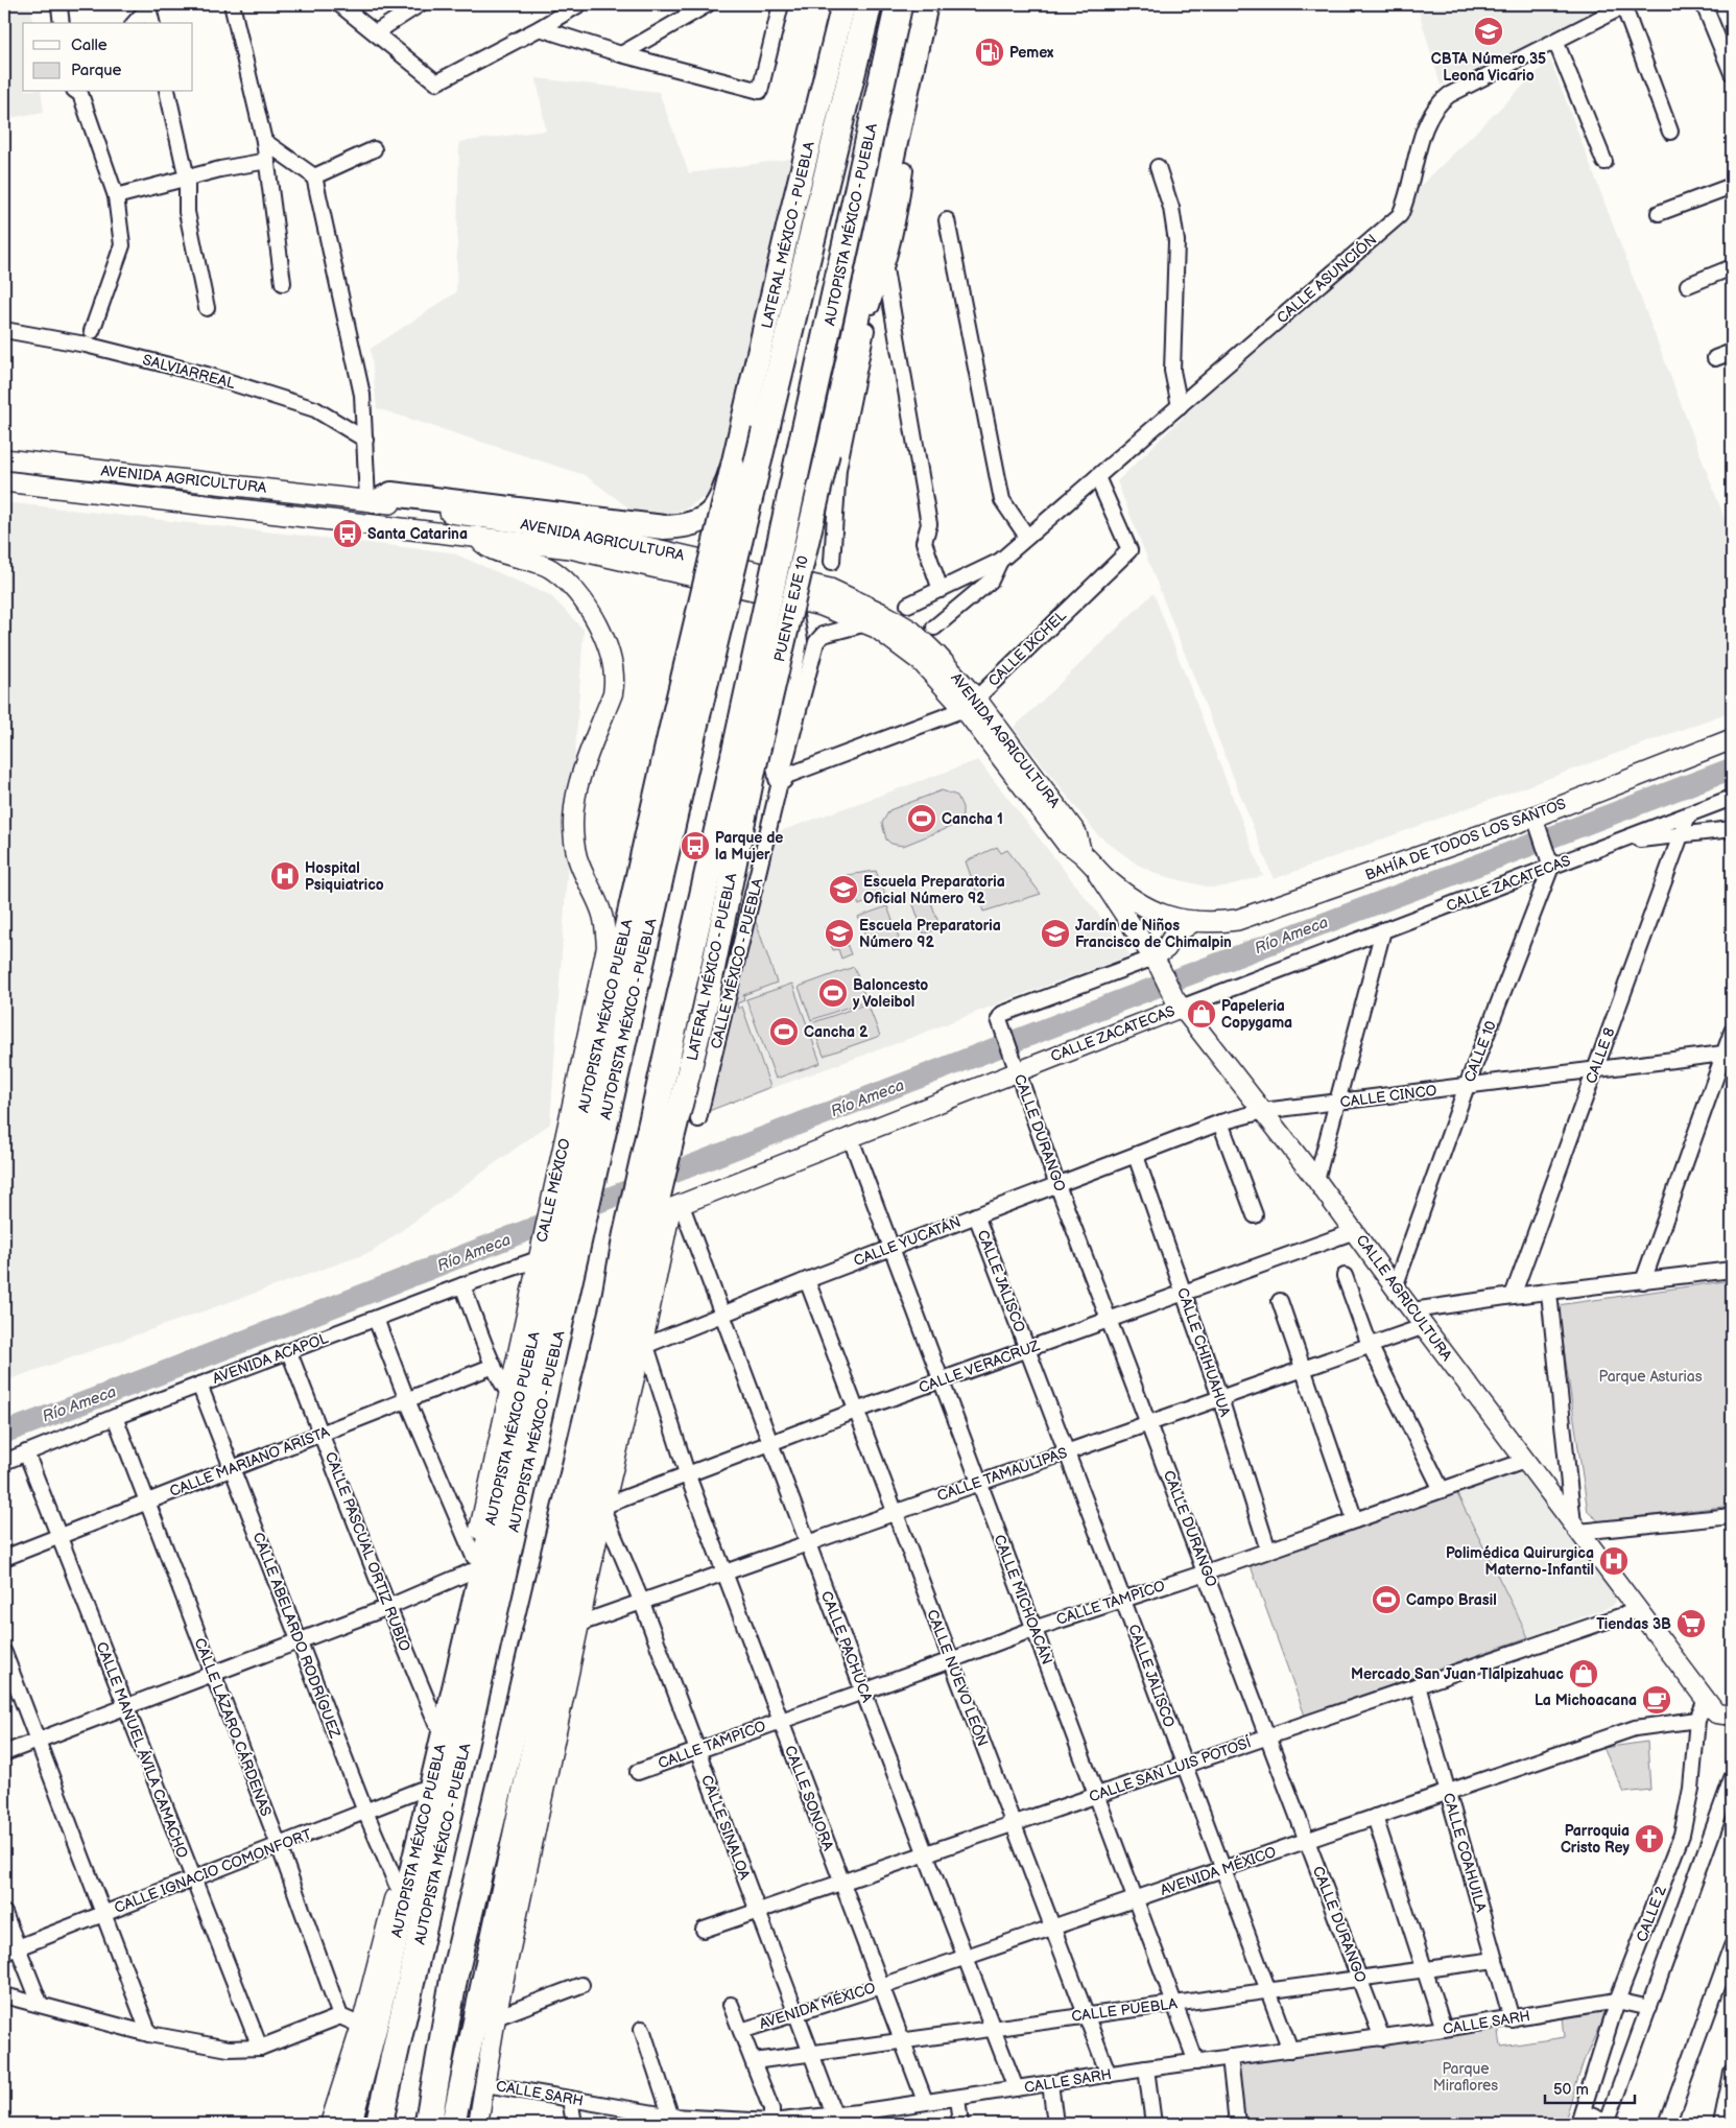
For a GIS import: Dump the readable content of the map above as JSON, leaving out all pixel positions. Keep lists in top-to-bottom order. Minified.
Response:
{"streets":{"highway":["AUTOPISTA MÉXICO - PUEBLA","LATERAL MÉXICO - PUEBLA","PUENTE EJE 10","AUTOPISTA MÉXICO PUEBLA"],"main road":["AVENIDA AGRICULTURA","BAHÍA DE TODOS LOS SANTOS"],"street":["CALLE ASUNCIÓN","SALVIARREAL","CALLE IXCHEL","CALLE ZACATECAS","CALLE MÉXICO - PUEBLA","CALLE 10","CALLE 8","CALLE CINCO","CALLE DURANGO","CALLE MÉXICO","CALLE YUCATÁN","CALLE JALISCO","CALLE AGRICULTURA","CALLE CHIHUAHUA","AVENIDA ACAPOL","CALLE VERACRUZ","CALLE MARIANO ARISTA","CALLE TAMAULIPAS","CALLE PASCUAL ORTIZ RUBIO","CALLE MICHOACÁN","CALLE TAMPICO","CALLE ABELARDO RODRÍGUEZ","CALLE PACHUCA","CALLE NUEVO LEÓN","CALLE LÁZARO CÁRDENAS","CALLE MANUEL ÁVILA CAMACHO","CALLE SAN LUIS POTOSÍ","CALLE SONORA","CALLE SINALOA","CALLE COAHUILA","CALLE IGNACIO COMONFORT","AVENIDA MÉXICO","CALLE 2","CALLE PUEBLA","CALLE SARH"]},"crossings":[["AUTOPISTA MÉXICO - PUEBLA","PUENTE EJE 10"],["AUTOPISTA MÉXICO - PUEBLA","AUTOPISTA MÉXICO PUEBLA"],["LATERAL MÉXICO - PUEBLA","PUENTE EJE 10"],["CALLE ASUNCIÓN","CALLE IXCHEL"],["AVENIDA AGRICULTURA","CALLE IXCHEL"],["AVENIDA AGRICULTURA","BAHÍA DE TODOS LOS SANTOS"],["AVENIDA AGRICULTURA","CALLE MÉXICO - PUEBLA"],["AVENIDA AGRICULTURA","CALLE MÉXICO"],["AVENIDA AGRICULTURA","CALLE AGRICULTURA"],["CALLE IXCHEL","CALLE MÉXICO - PUEBLA"],["BAHÍA DE TODOS LOS SANTOS","CALLE AGRICULTURA"],["CALLE ZACATECAS","CALLE 10"],["CALLE ZACATECAS","CALLE 8"],["CALLE ZACATECAS","CALLE DURANGO"],["CALLE ZACATECAS","CALLE AGRICULTURA"],["CALLE ZACATECAS","CALLE MICHOACÁN"],["CALLE ZACATECAS","CALLE PACHUCA"],["AUTOPISTA MÉXICO PUEBLA","CALLE MÉXICO"],["AUTOPISTA MÉXICO PUEBLA","AVENIDA ACAPOL"],["AUTOPISTA MÉXICO PUEBLA","CALLE PASCUAL ORTIZ RUBIO"],["AUTOPISTA MÉXICO PUEBLA","CALLE ABELARDO RODRÍGUEZ"],["AUTOPISTA MÉXICO PUEBLA","CALLE IGNACIO COMONFORT"],["CALLE 10","CALLE CINCO"],["CALLE 10","CALLE AGRICULTURA"],["CALLE 8","CALLE CINCO"],["CALLE CINCO","CALLE YUCATÁN"],["CALLE CINCO","CALLE AGRICULTURA"],["CALLE DURANGO","CALLE YUCATÁN"],["CALLE DURANGO","CALLE AGRICULTURA"],["CALLE DURANGO","CALLE VERACRUZ"],["CALLE DURANGO","CALLE TAMAULIPAS"],["CALLE DURANGO","CALLE TAMPICO"],["CALLE DURANGO","CALLE SAN LUIS POTOSÍ"],["CALLE DURANGO","AVENIDA MÉXICO"],["CALLE DURANGO","CALLE PUEBLA"],["CALLE DURANGO","CALLE SARH"],["CALLE MÉXICO","AVENIDA ACAPOL"],["CALLE YUCATÁN","CALLE JALISCO"],["CALLE YUCATÁN","CALLE AGRICULTURA"],["CALLE YUCATÁN","CALLE CHIHUAHUA"],["CALLE YUCATÁN","CALLE MICHOACÁN"],["CALLE YUCATÁN","CALLE PACHUCA"],["CALLE YUCATÁN","CALLE NUEVO LEÓN"],["CALLE YUCATÁN","CALLE SONORA"],["CALLE JALISCO","CALLE VERACRUZ"],["CALLE JALISCO","CALLE TAMAULIPAS"],["CALLE JALISCO","CALLE TAMPICO"],["CALLE JALISCO","CALLE SAN LUIS POTOSÍ"],["CALLE JALISCO","AVENIDA MÉXICO"],["CALLE JALISCO","CALLE PUEBLA"],["CALLE JALISCO","CALLE SARH"],["CALLE AGRICULTURA","CALLE VERACRUZ"],["CALLE AGRICULTURA","CALLE TAMAULIPAS"],["CALLE AGRICULTURA","CALLE TAMPICO"],["CALLE AGRICULTURA","CALLE SAN LUIS POTOSÍ"],["CALLE AGRICULTURA","CALLE 2"],["CALLE CHIHUAHUA","CALLE VERACRUZ"],["CALLE CHIHUAHUA","CALLE TAMAULIPAS"],["CALLE CHIHUAHUA","CALLE TAMPICO"],["AVENIDA ACAPOL","CALLE PASCUAL ORTIZ RUBIO"],["AVENIDA ACAPOL","CALLE ABELARDO RODRÍGUEZ"],["AVENIDA ACAPOL","CALLE LÁZARO CÁRDENAS"],["AVENIDA ACAPOL","CALLE MANUEL ÁVILA CAMACHO"],["CALLE VERACRUZ","CALLE MICHOACÁN"],["CALLE VERACRUZ","CALLE PACHUCA"],["CALLE VERACRUZ","CALLE NUEVO LEÓN"],["CALLE VERACRUZ","CALLE SONORA"],["CALLE VERACRUZ","CALLE SINALOA"],["CALLE MARIANO ARISTA","CALLE PASCUAL ORTIZ RUBIO"],["CALLE MARIANO ARISTA","CALLE ABELARDO RODRÍGUEZ"],["CALLE MARIANO ARISTA","CALLE LÁZARO CÁRDENAS"],["CALLE MARIANO ARISTA","CALLE MANUEL ÁVILA CAMACHO"],["CALLE TAMAULIPAS","CALLE MICHOACÁN"],["CALLE TAMAULIPAS","CALLE PACHUCA"],["CALLE TAMAULIPAS","CALLE NUEVO LEÓN"],["CALLE TAMAULIPAS","CALLE SONORA"],["CALLE TAMAULIPAS","CALLE SINALOA"],["CALLE MICHOACÁN","CALLE TAMPICO"],["CALLE MICHOACÁN","CALLE SAN LUIS POTOSÍ"],["CALLE MICHOACÁN","AVENIDA MÉXICO"],["CALLE MICHOACÁN","CALLE PUEBLA"],["CALLE MICHOACÁN","CALLE SARH"],["CALLE TAMPICO","CALLE PACHUCA"],["CALLE TAMPICO","CALLE NUEVO LEÓN"],["CALLE TAMPICO","CALLE SONORA"],["CALLE TAMPICO","CALLE SINALOA"],["CALLE ABELARDO RODRÍGUEZ","CALLE IGNACIO COMONFORT"],["CALLE PACHUCA","CALLE SAN LUIS POTOSÍ"],["CALLE PACHUCA","AVENIDA MÉXICO"],["CALLE PACHUCA","CALLE PUEBLA"],["CALLE PACHUCA","CALLE SARH"],["CALLE NUEVO LEÓN","CALLE SAN LUIS POTOSÍ"],["CALLE NUEVO LEÓN","AVENIDA MÉXICO"],["CALLE NUEVO LEÓN","CALLE PUEBLA"],["CALLE NUEVO LEÓN","CALLE SARH"],["CALLE LÁZARO CÁRDENAS","CALLE IGNACIO COMONFORT"],["CALLE MANUEL ÁVILA CAMACHO","CALLE IGNACIO COMONFORT"],["CALLE SAN LUIS POTOSÍ","CALLE SONORA"],["CALLE SAN LUIS POTOSÍ","CALLE SINALOA"],["CALLE SAN LUIS POTOSÍ","CALLE COAHUILA"],["CALLE SONORA","AVENIDA MÉXICO"],["CALLE SONORA","CALLE PUEBLA"],["CALLE SONORA","CALLE SARH"],["CALLE SINALOA","AVENIDA MÉXICO"],["CALLE SINALOA","CALLE PUEBLA"],["CALLE SINALOA","CALLE SARH"],["CALLE COAHUILA","AVENIDA MÉXICO"],["CALLE COAHUILA","CALLE PUEBLA"],["CALLE COAHUILA","CALLE SARH"],["AVENIDA MÉXICO","CALLE 2"],["CALLE 2","CALLE SARH"]],"water":["Río Ameca"],"parks":["Parque Asturias","Parque Miraflores"],"places":{"school or university":["CBTA Número 35 Leona Vicario","Escuela Preparatoria Oficial Número 92","Escuela Preparatoria Número 92","Jardín de Niños Francisco de Chimalpin"],"fuel station":["Pemex"],"bus stop":["Santa Catarina","Parque de la Mujer"],"sports":["Cancha 1","Baloncesto y Voleibol","Cancha 2","Campo Brasil"],"hospital":["Hospital Psiquiatrico","Polimédica Quirurgica Materno-Infantil"],"shop":["Papeleria Copygama","Mercado San Juan Tlalpizahuac"],"supermarket":["Tiendas 3B"],"cafe":["La Michoacana"],"church":["Parroquia Cristo Rey"]},"legend":["Calle","Parque"],"scale_bar":"50 m"}
